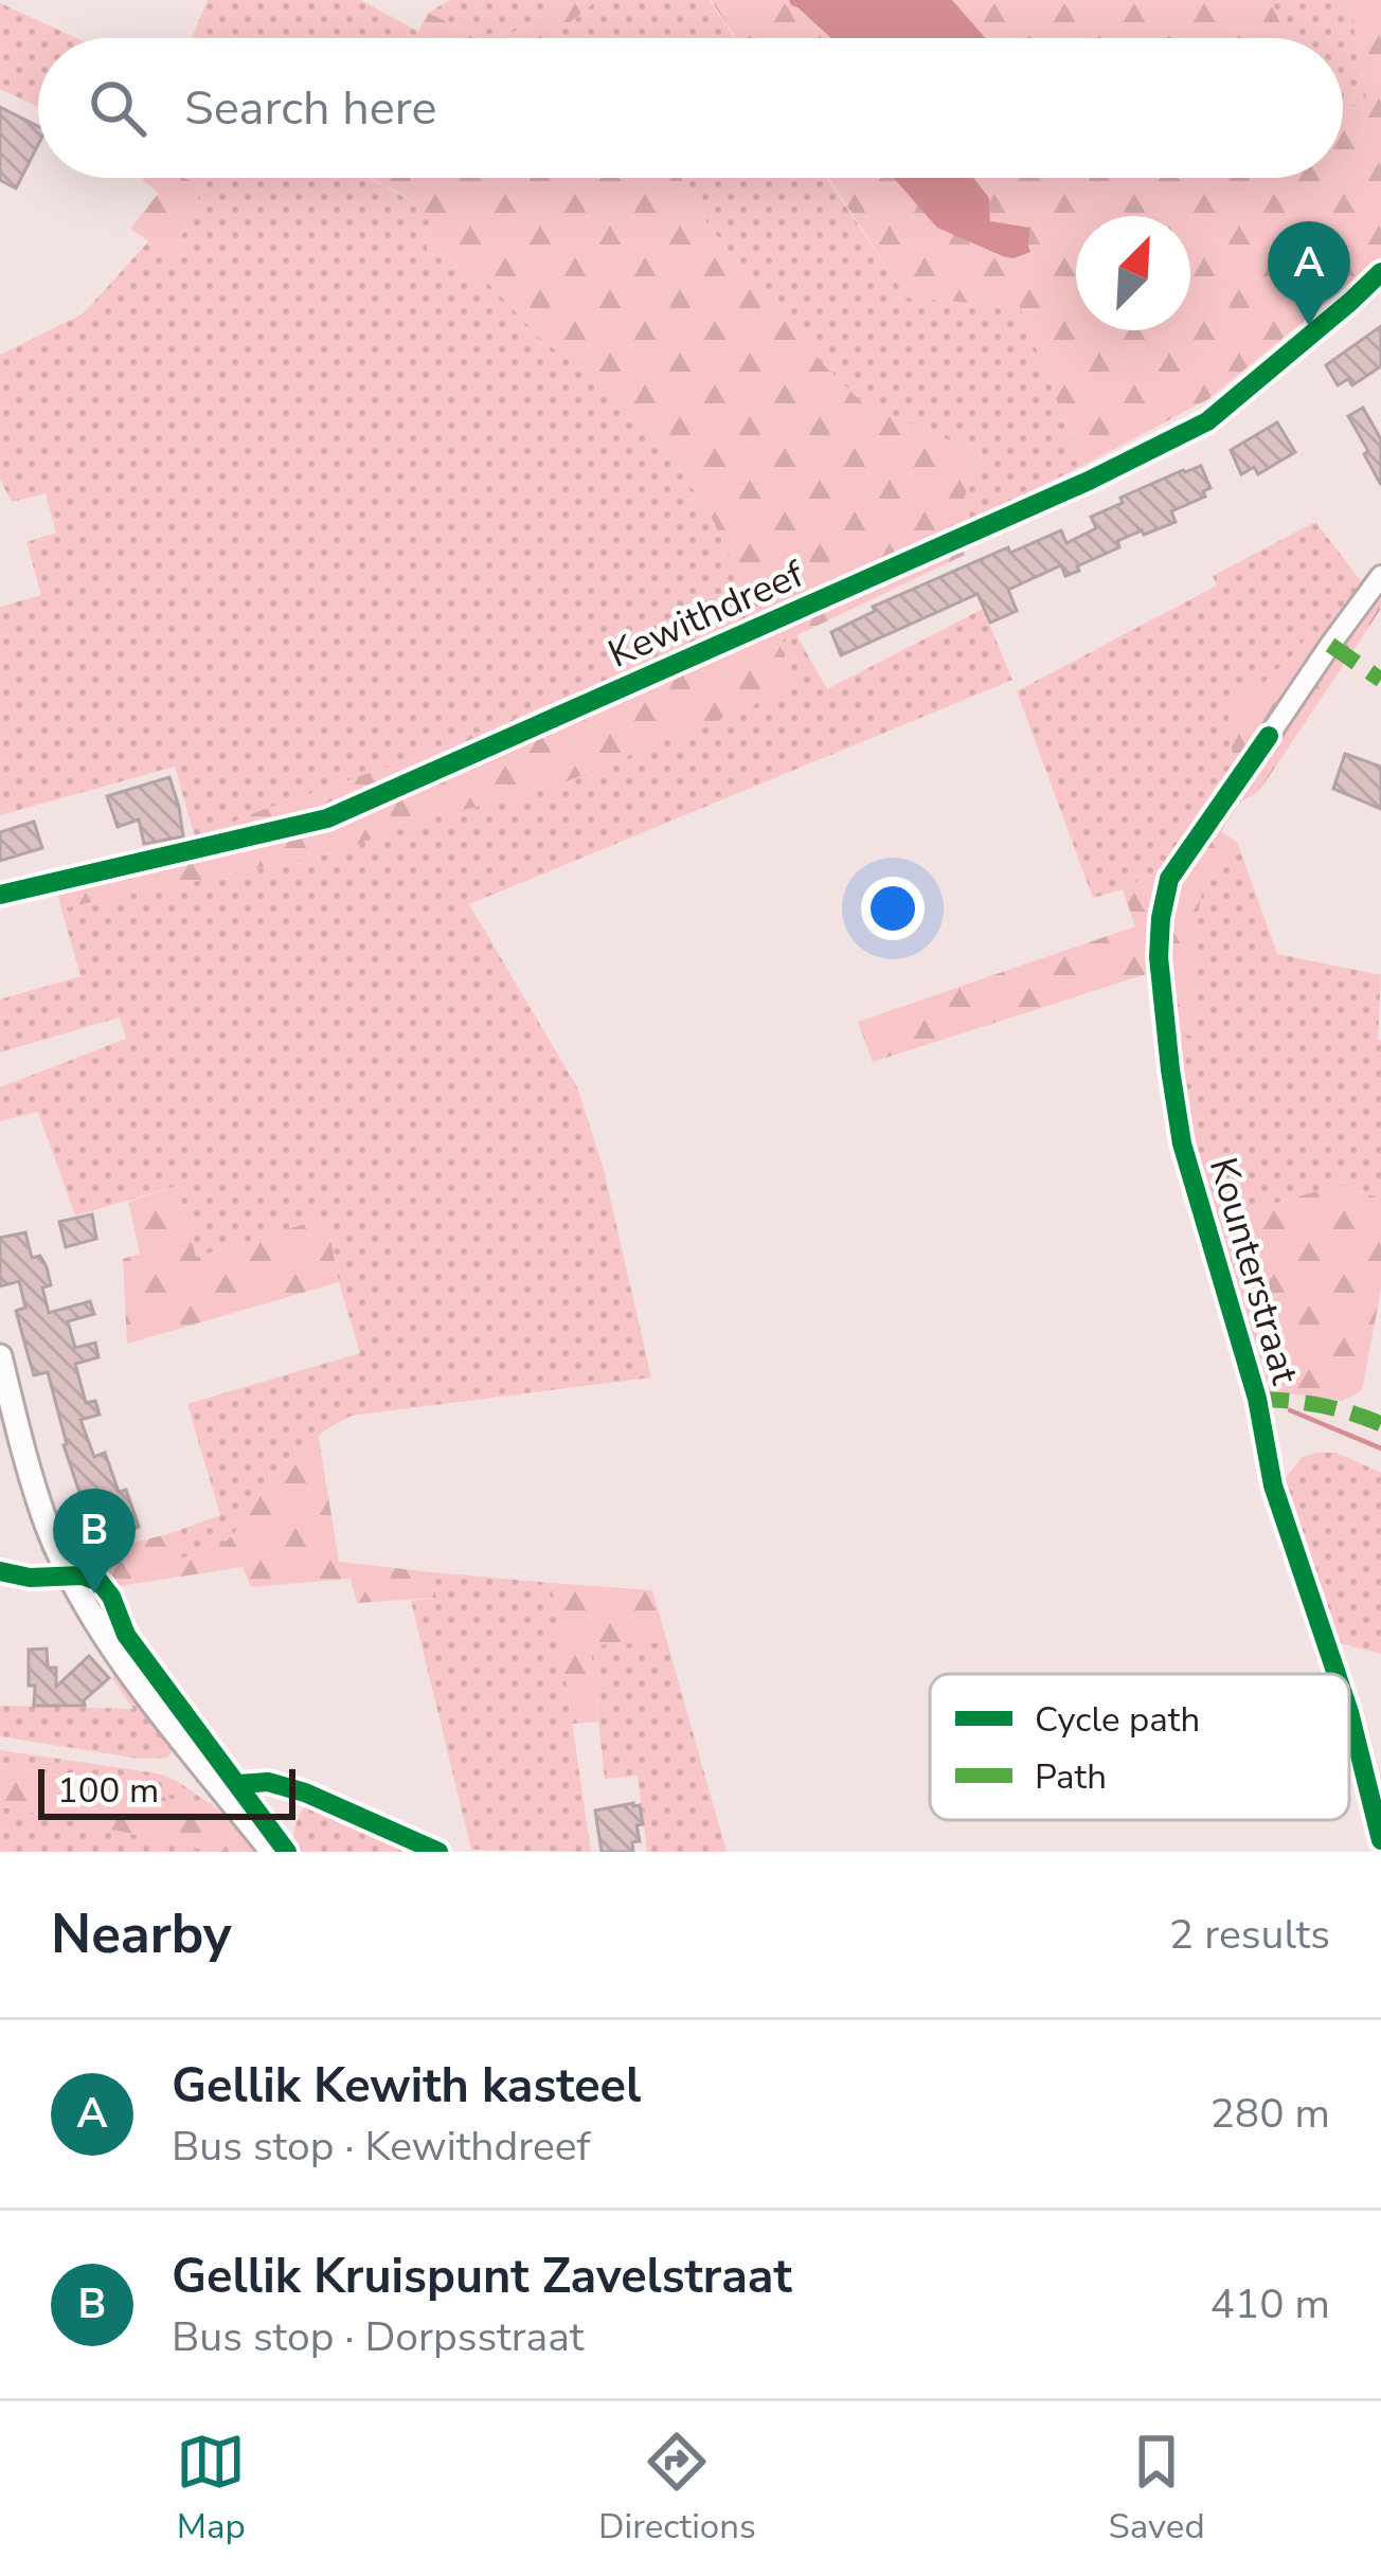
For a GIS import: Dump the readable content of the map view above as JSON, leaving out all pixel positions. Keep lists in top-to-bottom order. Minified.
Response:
{"streets":{"street":["Kewithdreef"],"cycle path":["Kounterstraat"]},"legend":["Cycle path","Path"],"scale_bar":"100 m","north":"top right","page":{"search":"Search here","pins":["A","B"],"scale":"100 m","heading":["Nearby","2 results"],"list":[{"mark":"A","name":"Gellik Kewith kasteel","note":"Bus stop · Kewithdreef","value":"280 m"},{"mark":"B","name":"Gellik Kruispunt Zavelstraat","note":"Bus stop · Dorpsstraat","value":"410 m"}],"nav":["Map","Directions","Saved"]}}
